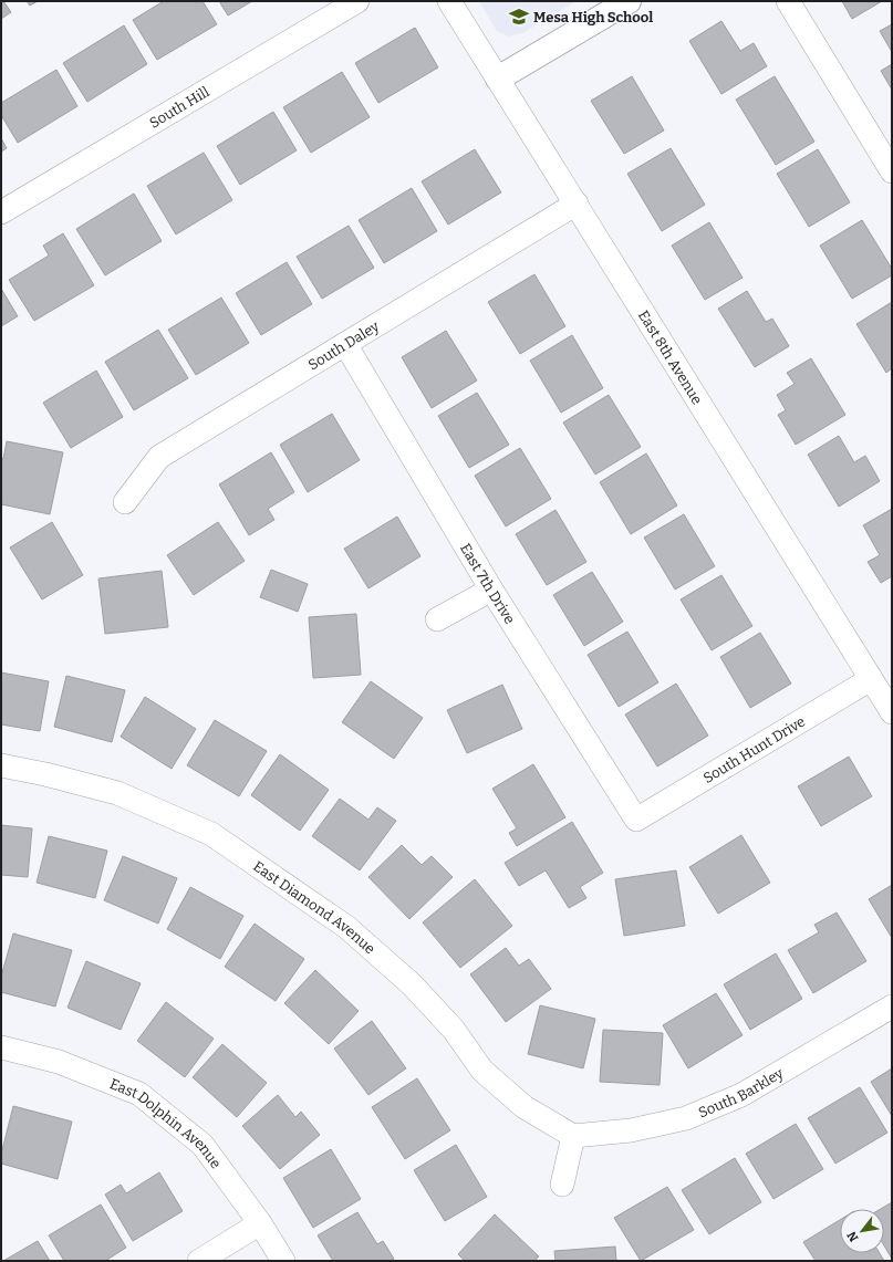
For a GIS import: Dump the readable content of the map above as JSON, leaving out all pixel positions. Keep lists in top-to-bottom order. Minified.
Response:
{"streets":{"street":["South Hill","South Daley","East 8th Avenue","East 7th Drive","South Hunt Drive","East Diamond Avenue","South Barkley","East Dolphin Avenue"]},"crossings":[["South Daley","East 8th Avenue"],["South Daley","East 7th Drive"],["East 8th Avenue","South Hunt Drive"],["East 7th Drive","South Hunt Drive"],["East Diamond Avenue","South Barkley"]],"places":{"school or university":["Mesa High School"]},"north":"bottom left"}
